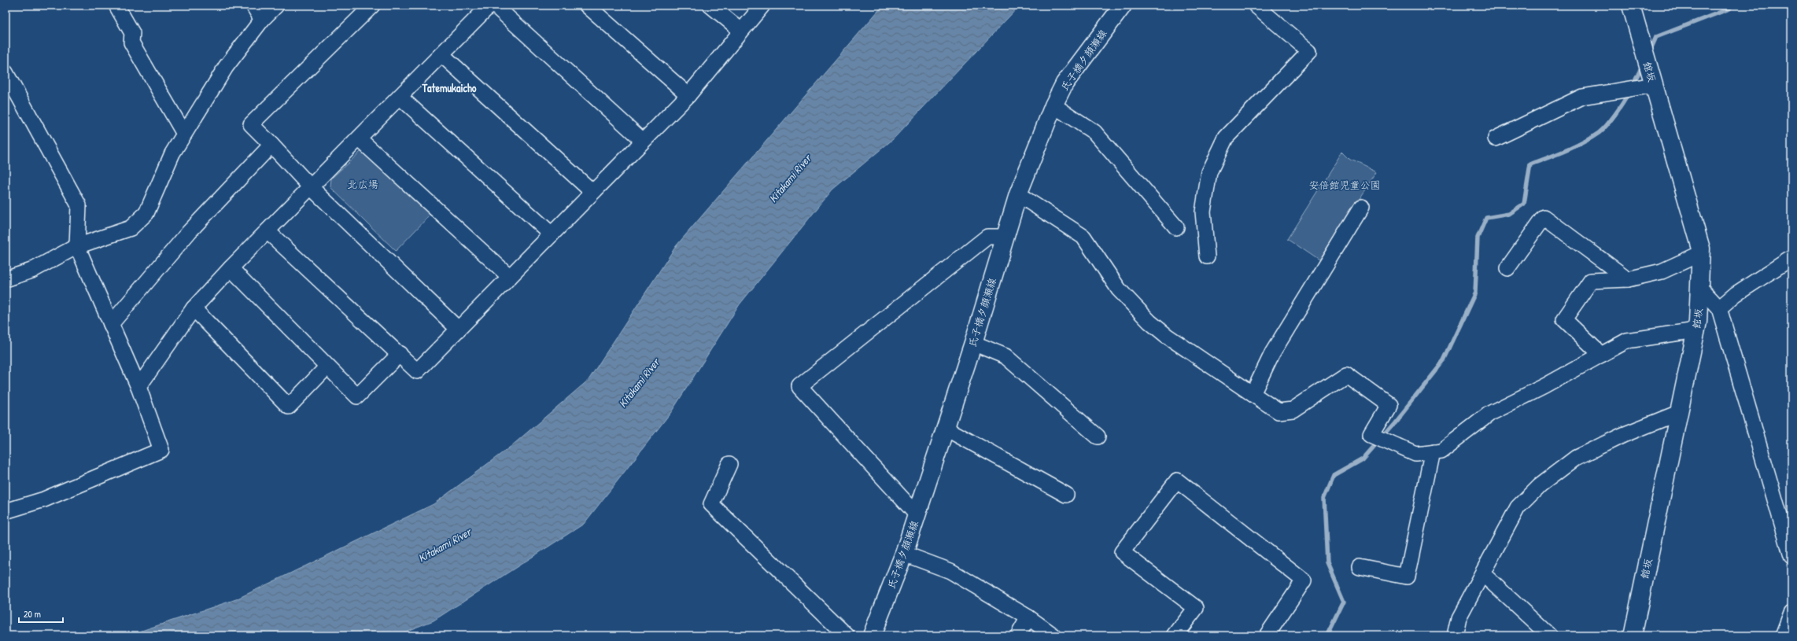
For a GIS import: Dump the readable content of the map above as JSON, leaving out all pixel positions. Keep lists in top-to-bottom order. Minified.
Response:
{"streets":{"main road":["氏子橋夕顔瀬線","館坂"]},"districts":["Tatemukaicho"],"water":["Kitakami River"],"parks":["北広場","安倍館児童公園"],"scale_bar":"20 m"}
